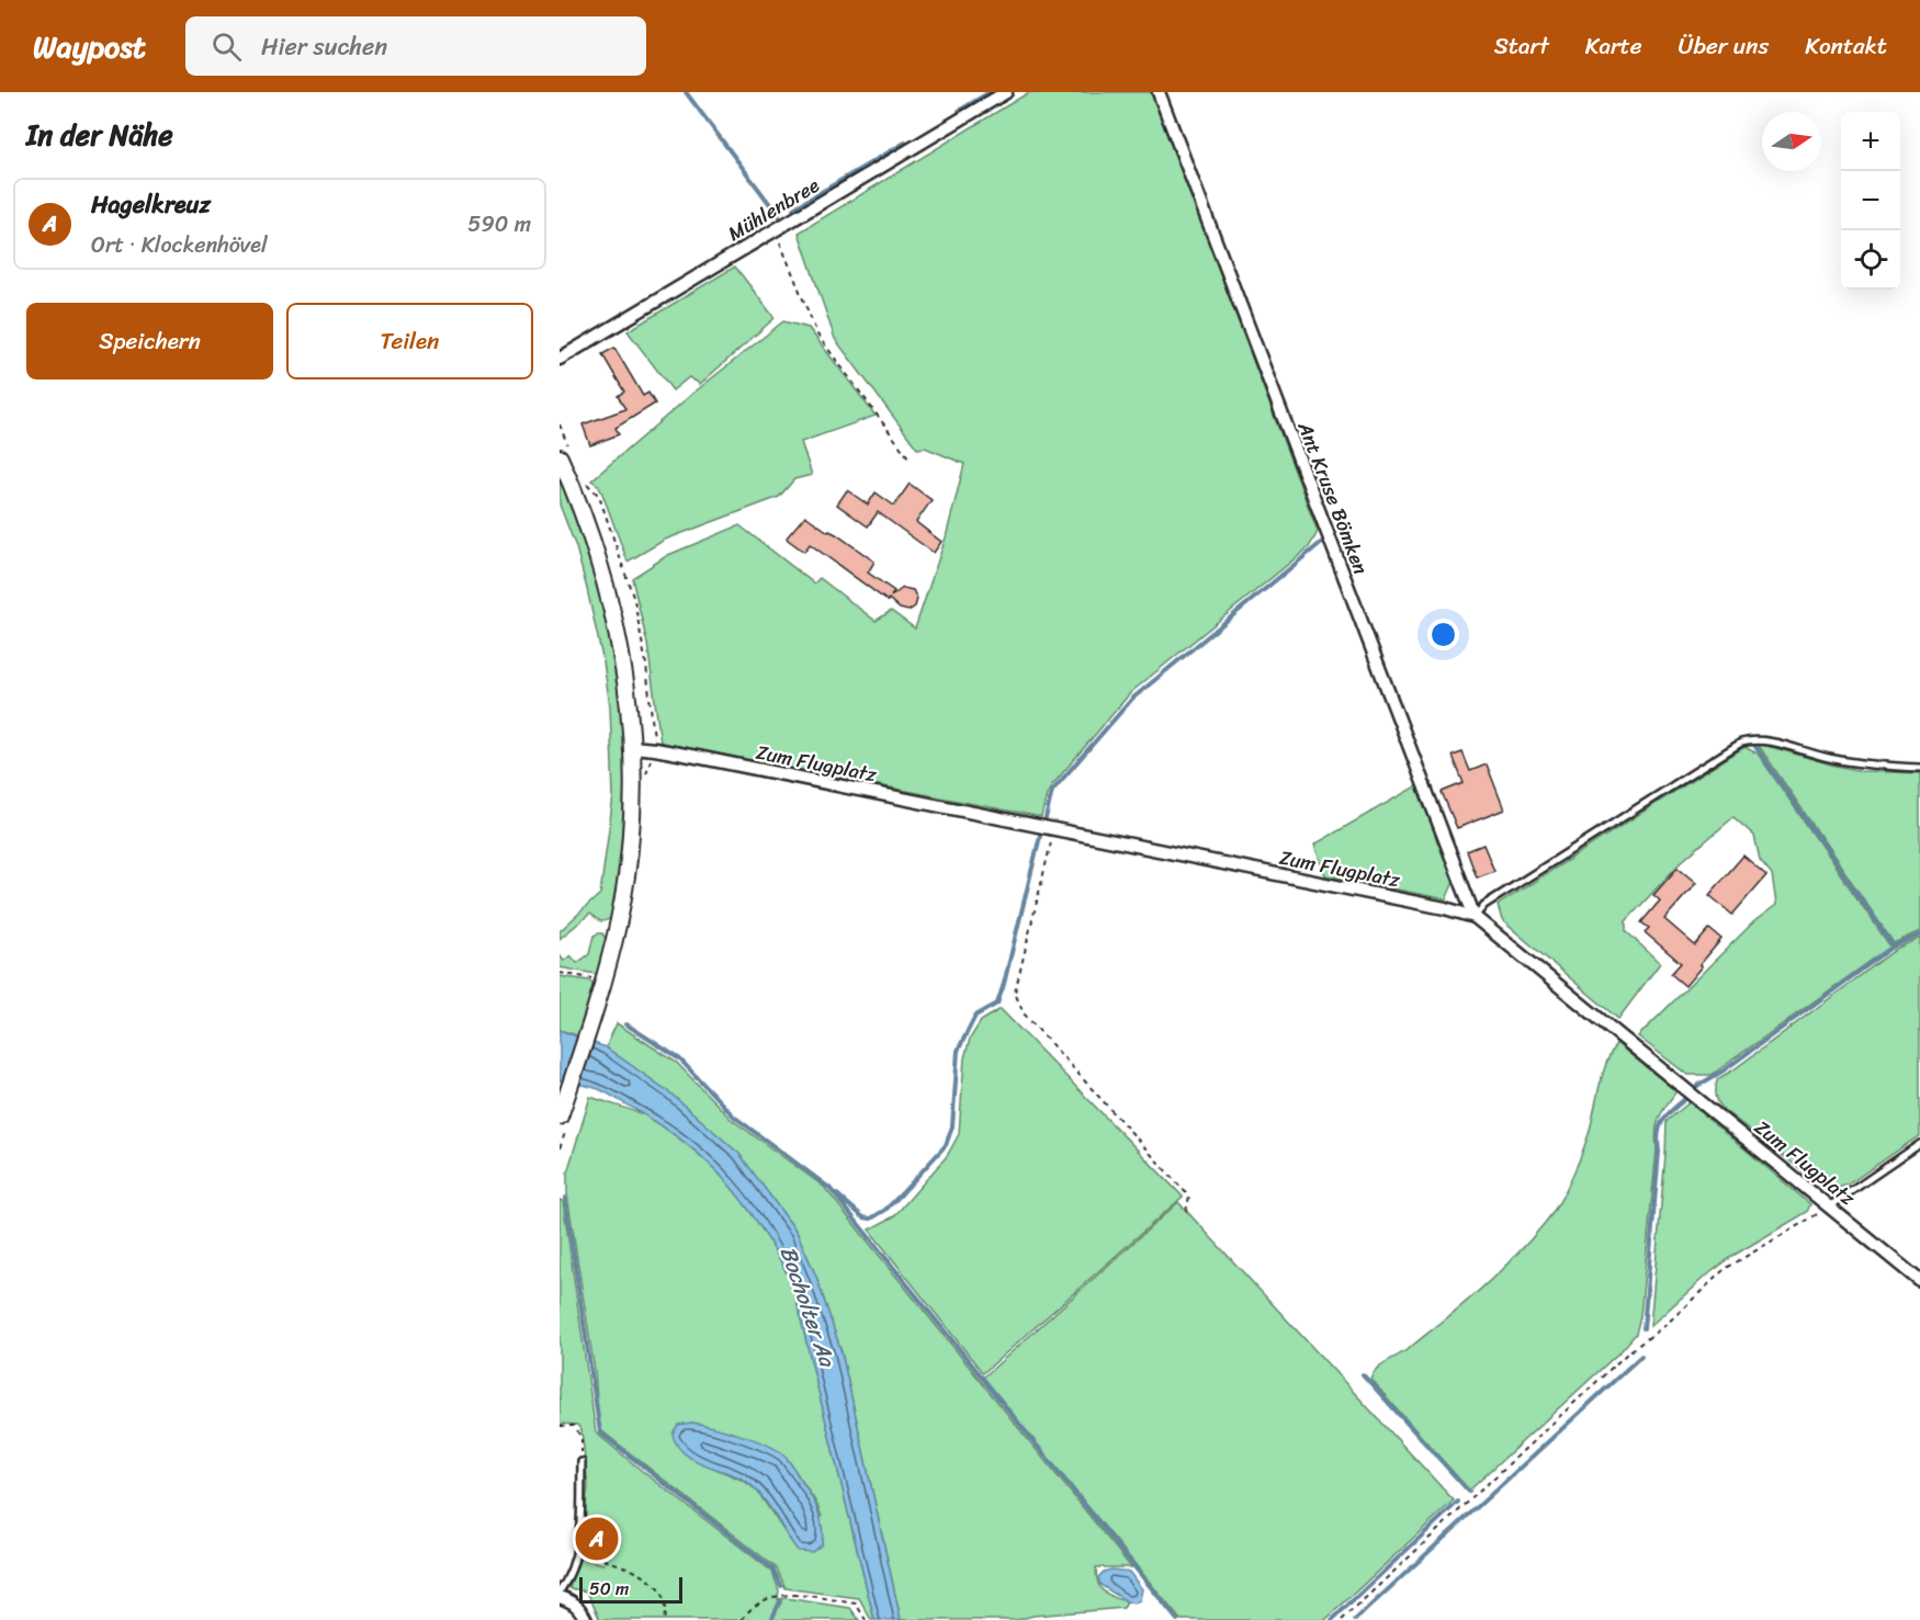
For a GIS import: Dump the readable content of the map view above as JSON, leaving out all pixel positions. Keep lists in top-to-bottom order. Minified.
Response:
{"streets":{"street":["Mühlenbree","Ant Kruse Bömken","Zum Flugplatz"]},"crossings":[["Ant Kruse Bömken","Zum Flugplatz"]],"water":["Bocholter Aa"],"scale_bar":"50 m","north":"right","page":{"header":"Waypost","search":"Hier suchen","nav":["Start","Karte","Über uns","Kontakt"],"heading":"In der Nähe","map_buttons":["+","−"],"list":[{"mark":"A","name":"Hagelkreuz","note":"Ort · Klockenhövel","value":"590 m"}],"buttons":["Speichern","Teilen"],"pins":"A","scale":"50 m"}}
